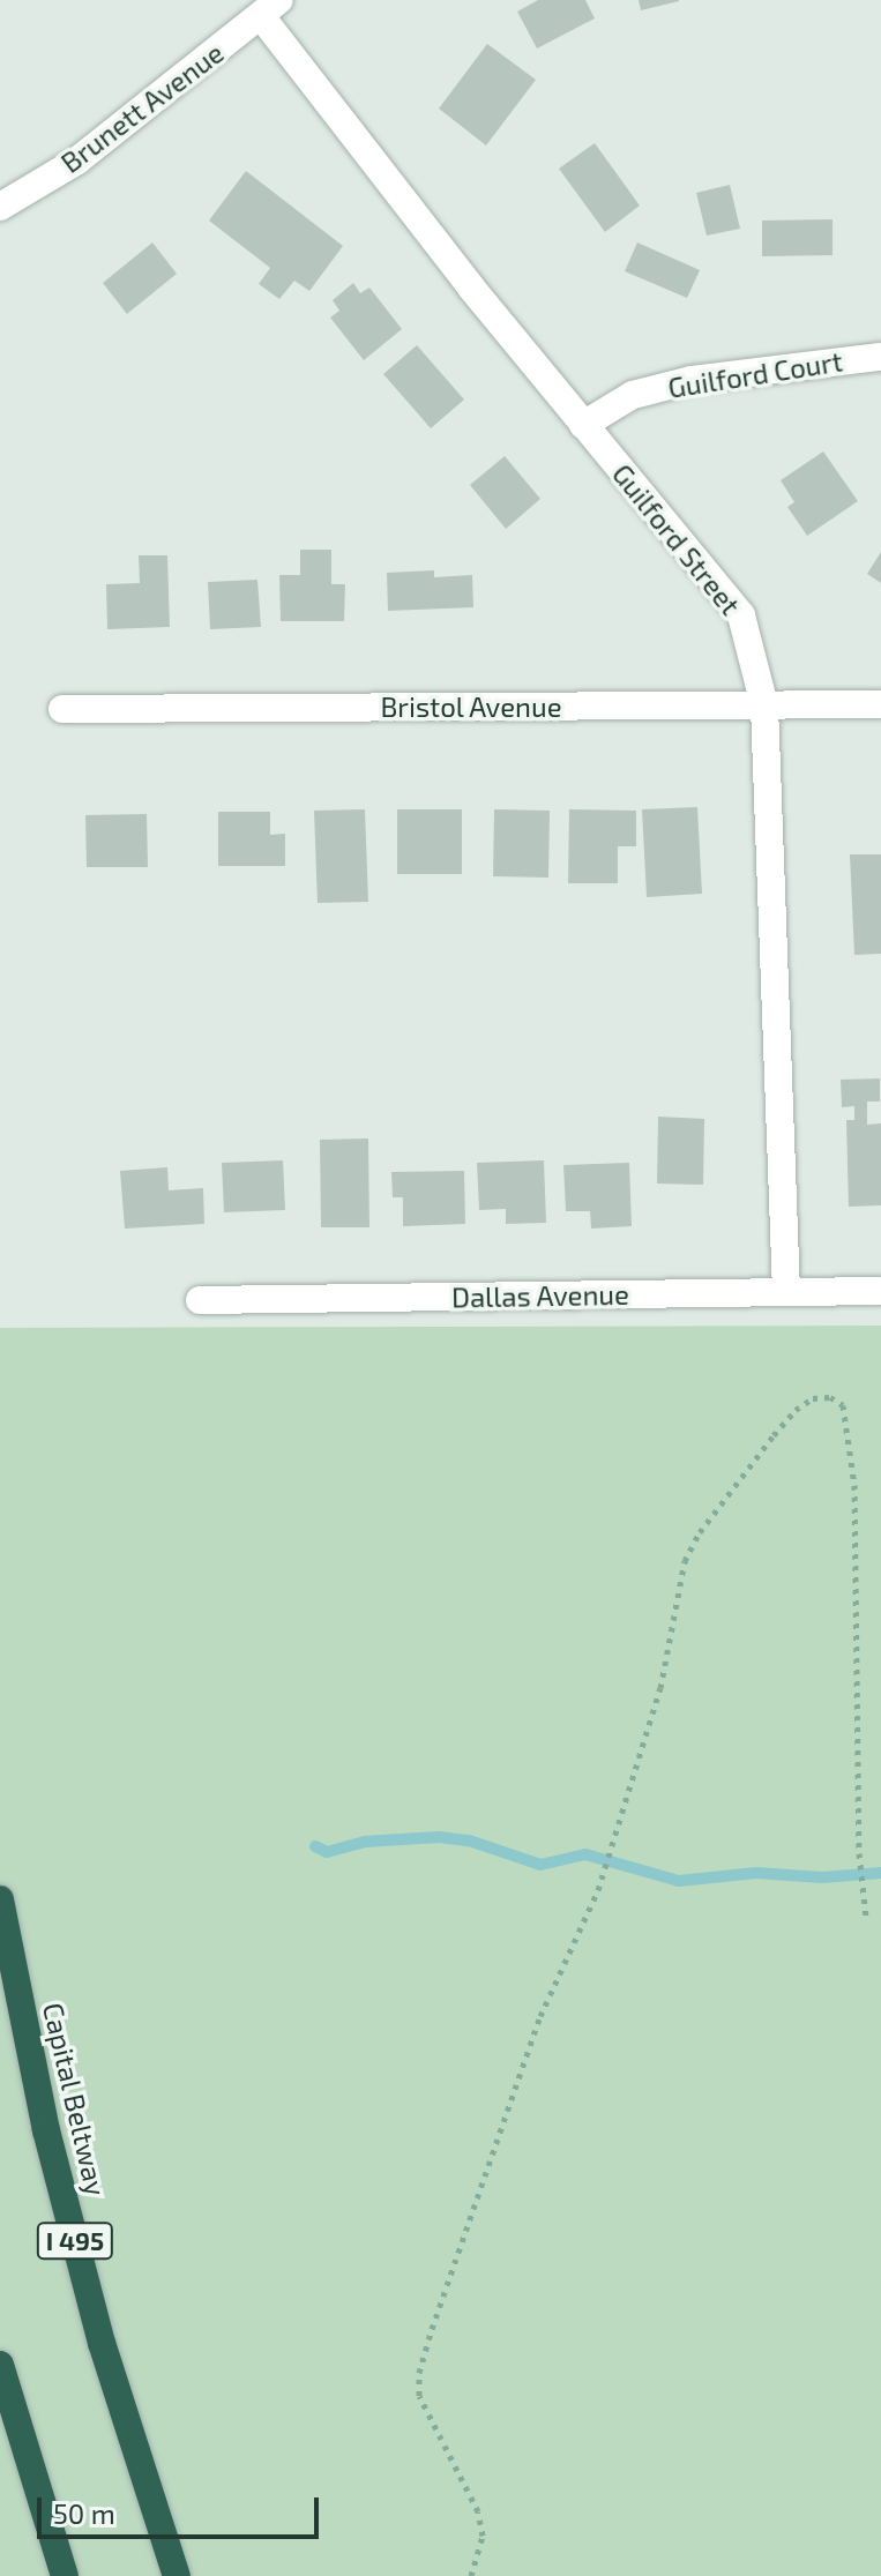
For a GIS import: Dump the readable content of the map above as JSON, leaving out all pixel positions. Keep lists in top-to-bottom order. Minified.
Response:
{"streets":{"highway":["Capital Beltway","I 495"],"street":["Brunett Avenue","Guilford Court","Guilford Street","Bristol Avenue","Dallas Avenue"]},"crossings":[["Brunett Avenue","Guilford Street"],["Guilford Court","Guilford Street"],["Guilford Street","Bristol Avenue"],["Guilford Street","Dallas Avenue"]],"scale_bar":"50 m"}
